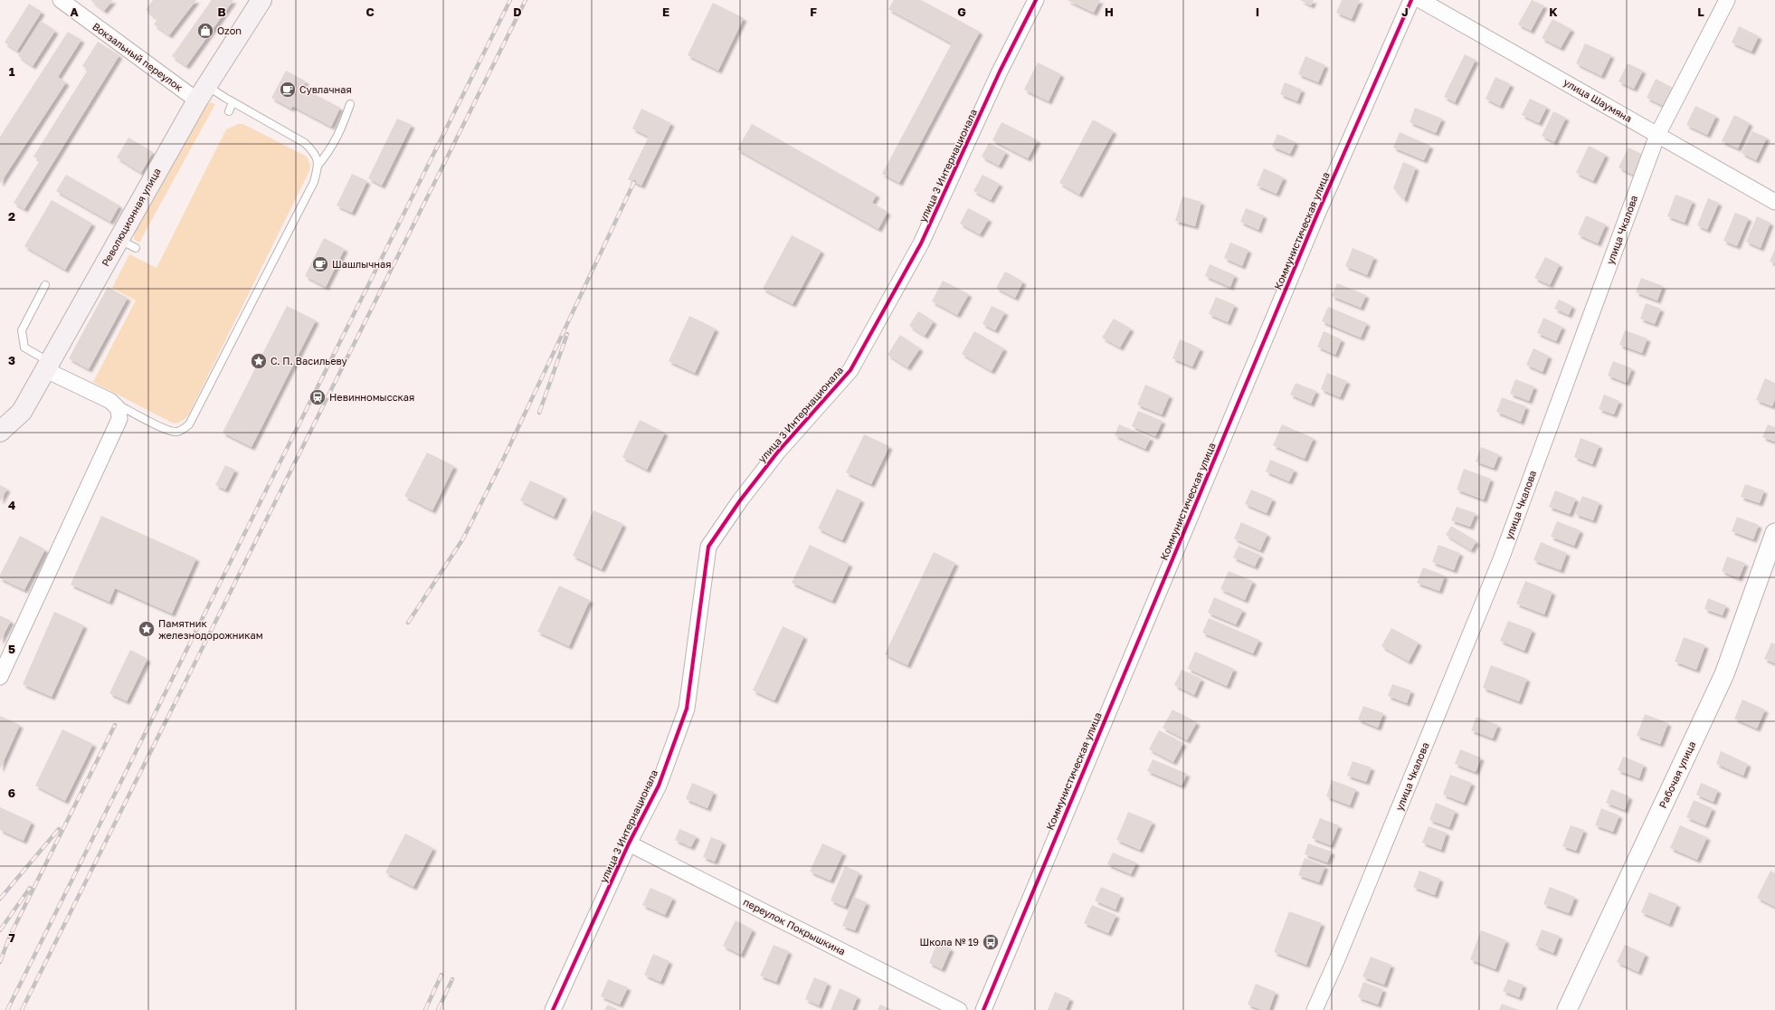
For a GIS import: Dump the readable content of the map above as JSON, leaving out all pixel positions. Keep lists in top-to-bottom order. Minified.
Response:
{"streets":{"main road":["Революционная улица"],"street":["Вокзальный переулок","улица Шаумяна","улица 3 Интернационала","улица Чкалова","Коммунистическая улица","Рабочая улица","переулок Покрышкина"]},"crossings":[["Вокзальный переулок","Революционная улица"],["улица Шаумяна","улица Чкалова"],["улица 3 Интернационала","переулок Покрышкина"]],"places":{"shop":["Ozon"],"cafe":["Сувлачная","Шашлычная"],"place":["С. П. Васильеву","Памятник железнодорожникам"],"station":["Невинномысская"],"bus stop":["Школа № 19"]},"grid":{"columns":["A","B","C","D","E","F","G","H","I","J","K","L"],"rows":["1","2","3","4","5","6","7"]}}
